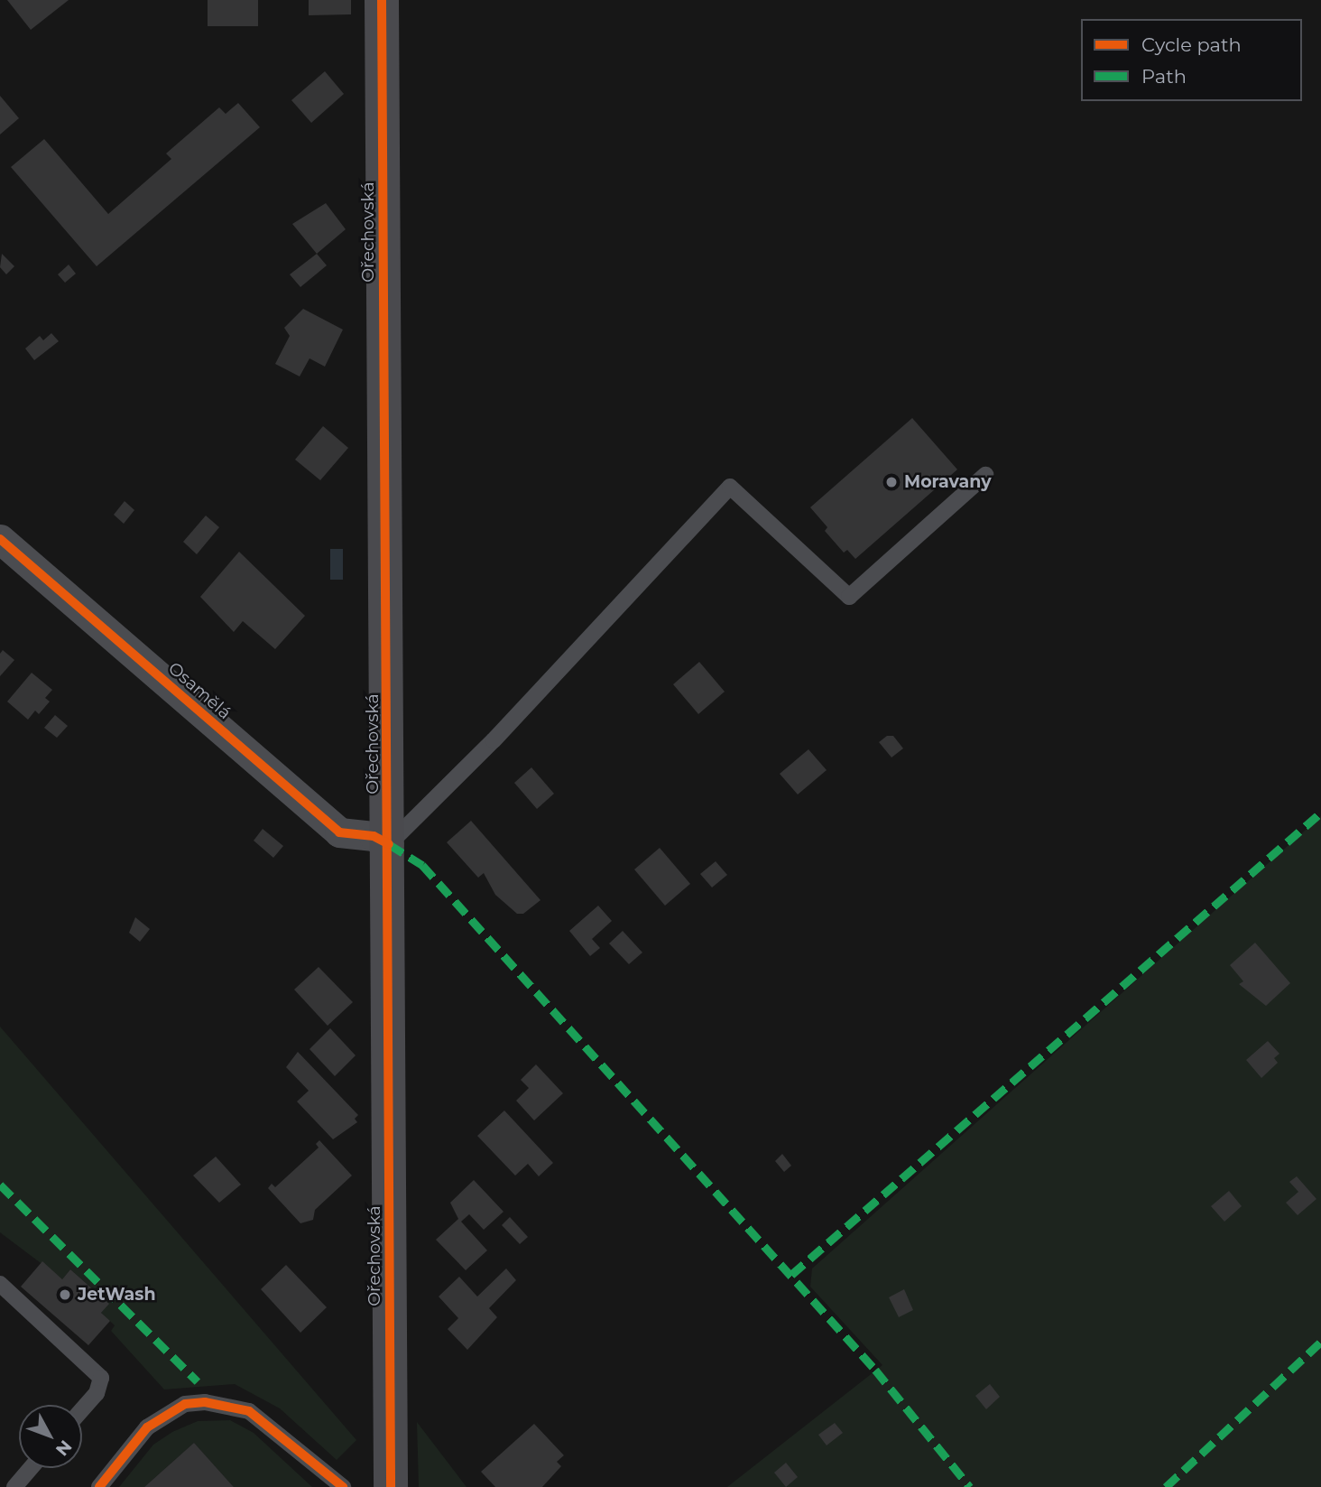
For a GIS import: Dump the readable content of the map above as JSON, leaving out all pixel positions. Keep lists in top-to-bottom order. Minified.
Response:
{"streets":{"street":["Ořechovská","Osamělá"]},"crossings":[["Ořechovská","Osamělá"]],"places":["Moravany","JetWash"],"legend":["Cycle path","Path"],"north":"bottom right"}
